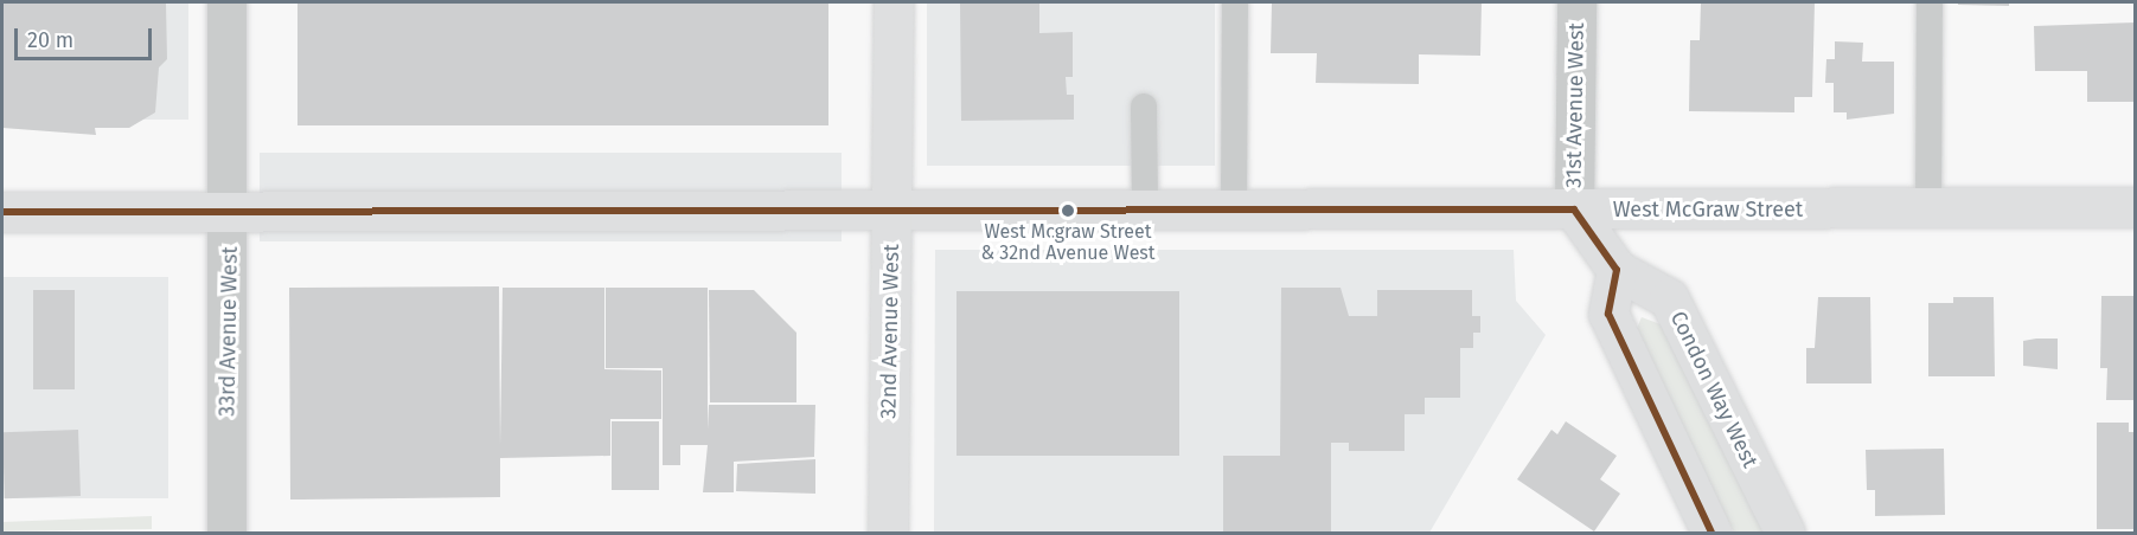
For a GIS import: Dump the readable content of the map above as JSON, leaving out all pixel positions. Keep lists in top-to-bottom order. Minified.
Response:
{"streets":{"main road":["West McGraw Street","32nd Avenue West","Condon Way West"],"street":["31st Avenue West","33rd Avenue West"]},"crossings":[["31st Avenue West","West McGraw Street"],["31st Avenue West","Condon Way West"],["West McGraw Street","33rd Avenue West"],["West McGraw Street","32nd Avenue West"],["West McGraw Street","Condon Way West"]],"places":["West Mcgraw Street & 32nd Avenue West"],"scale_bar":"20 m"}
